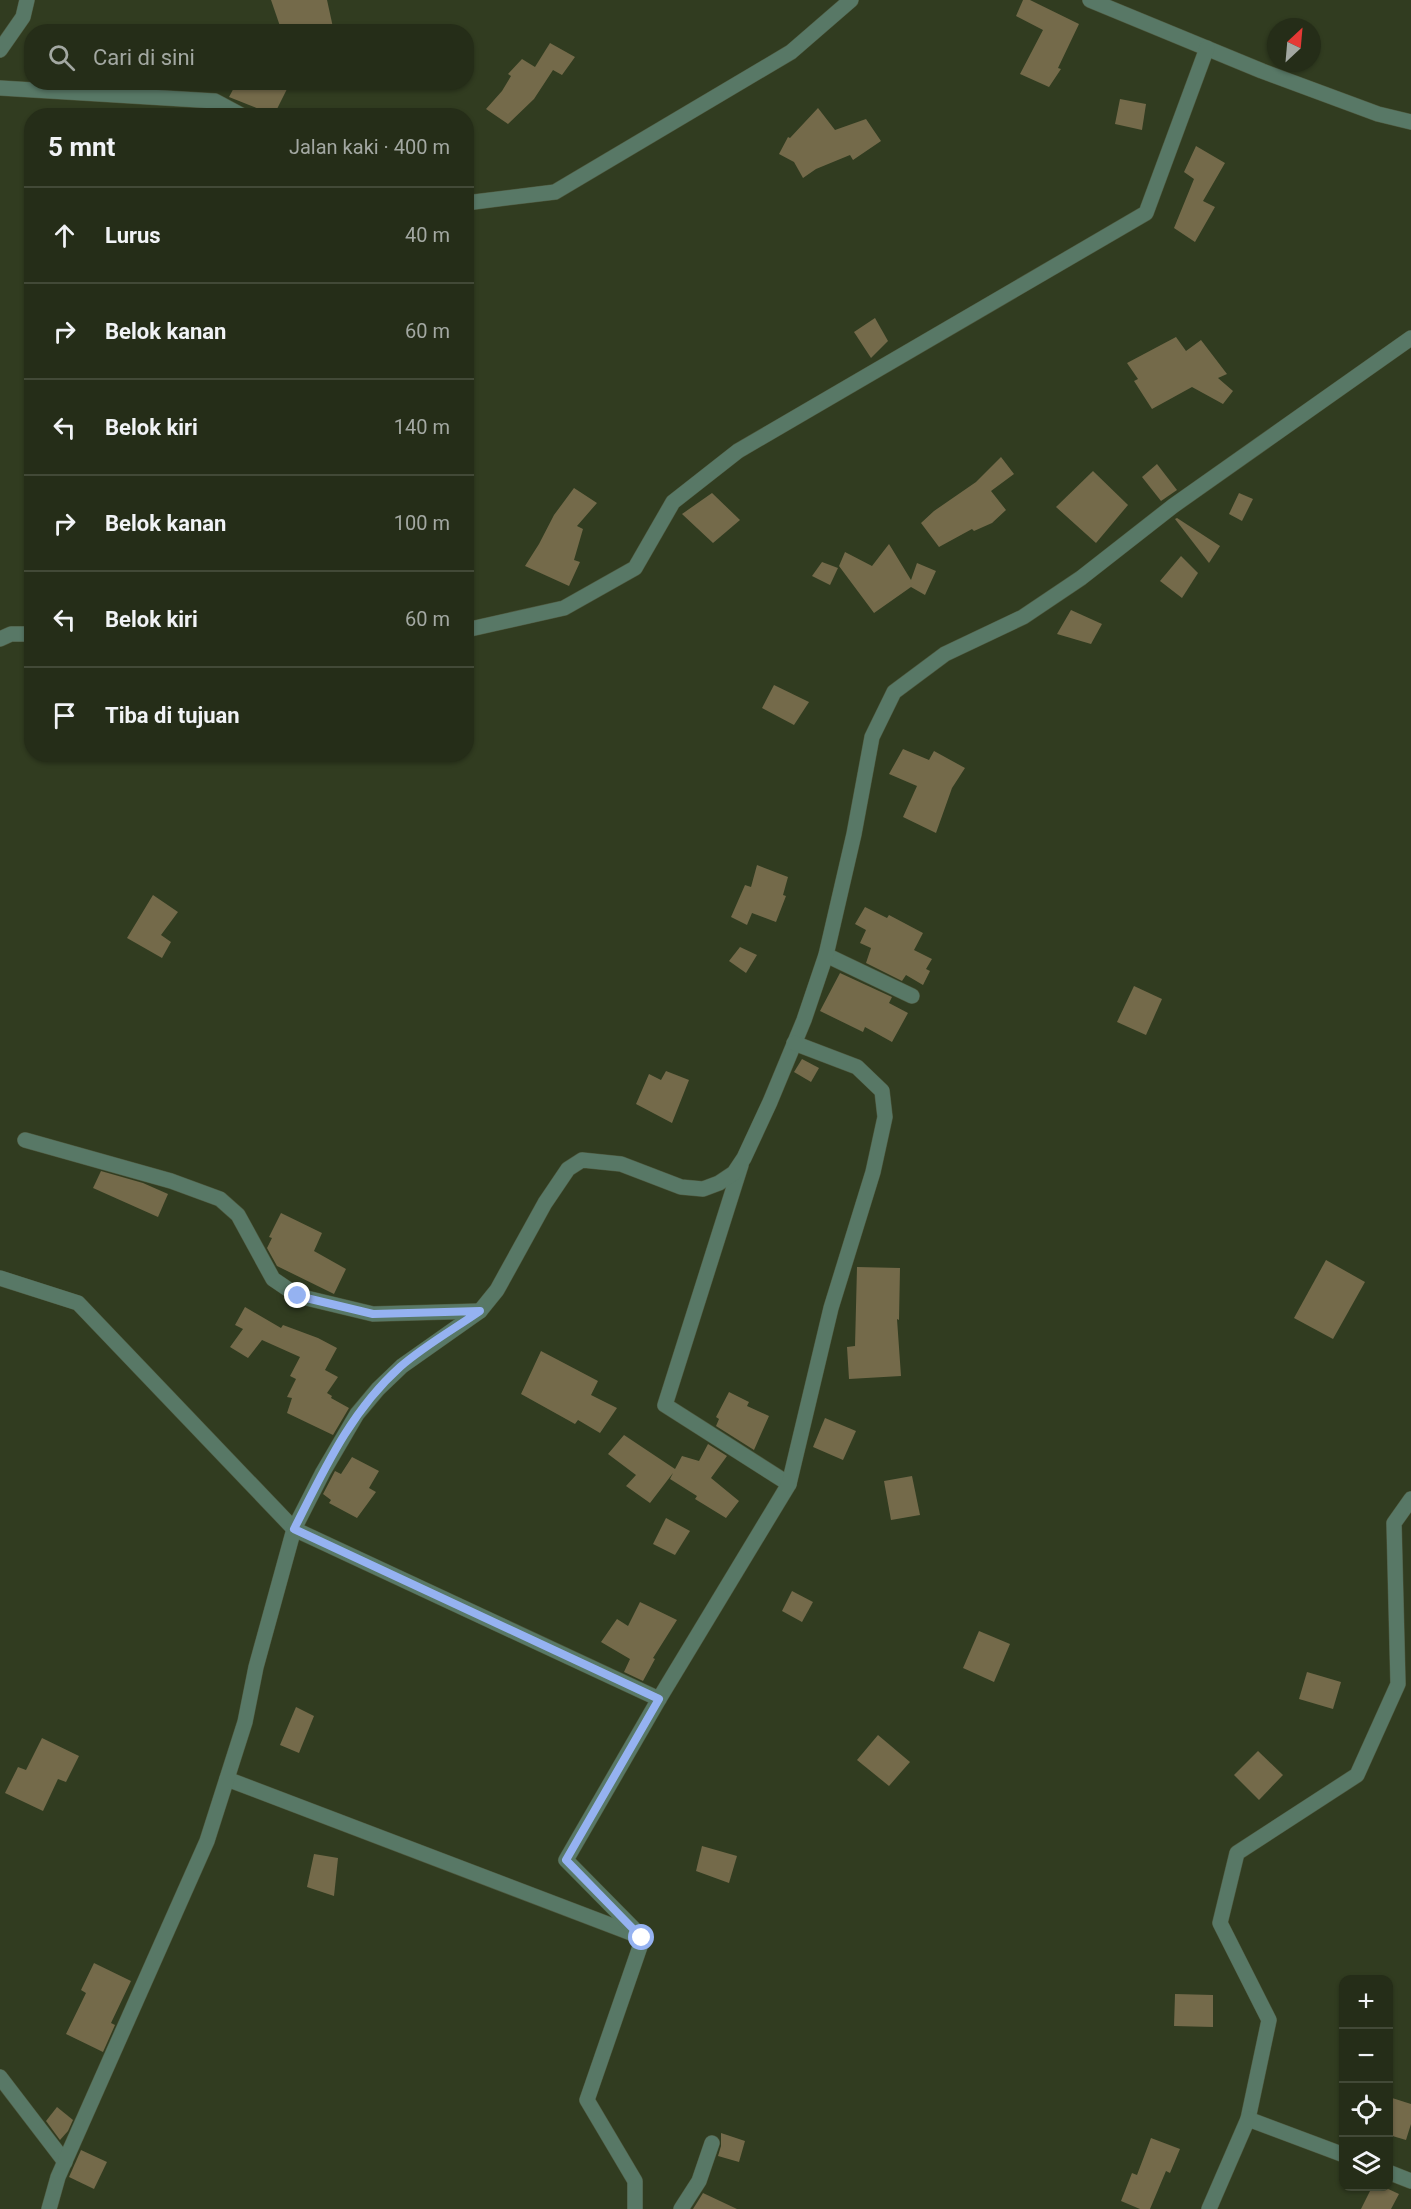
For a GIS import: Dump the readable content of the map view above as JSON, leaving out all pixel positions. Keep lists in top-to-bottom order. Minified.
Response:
{"north":"top right","page":{"search":"Cari di sini","heading":["5 mnt","Jalan kaki · 400 m"],"list":[["Lurus","40 m"],["Belok kanan","60 m"],["Belok kiri","140 m"],["Belok kanan","100 m"],["Belok kiri","60 m"],"Tiba di tujuan"],"map_buttons":["+","−"]}}
